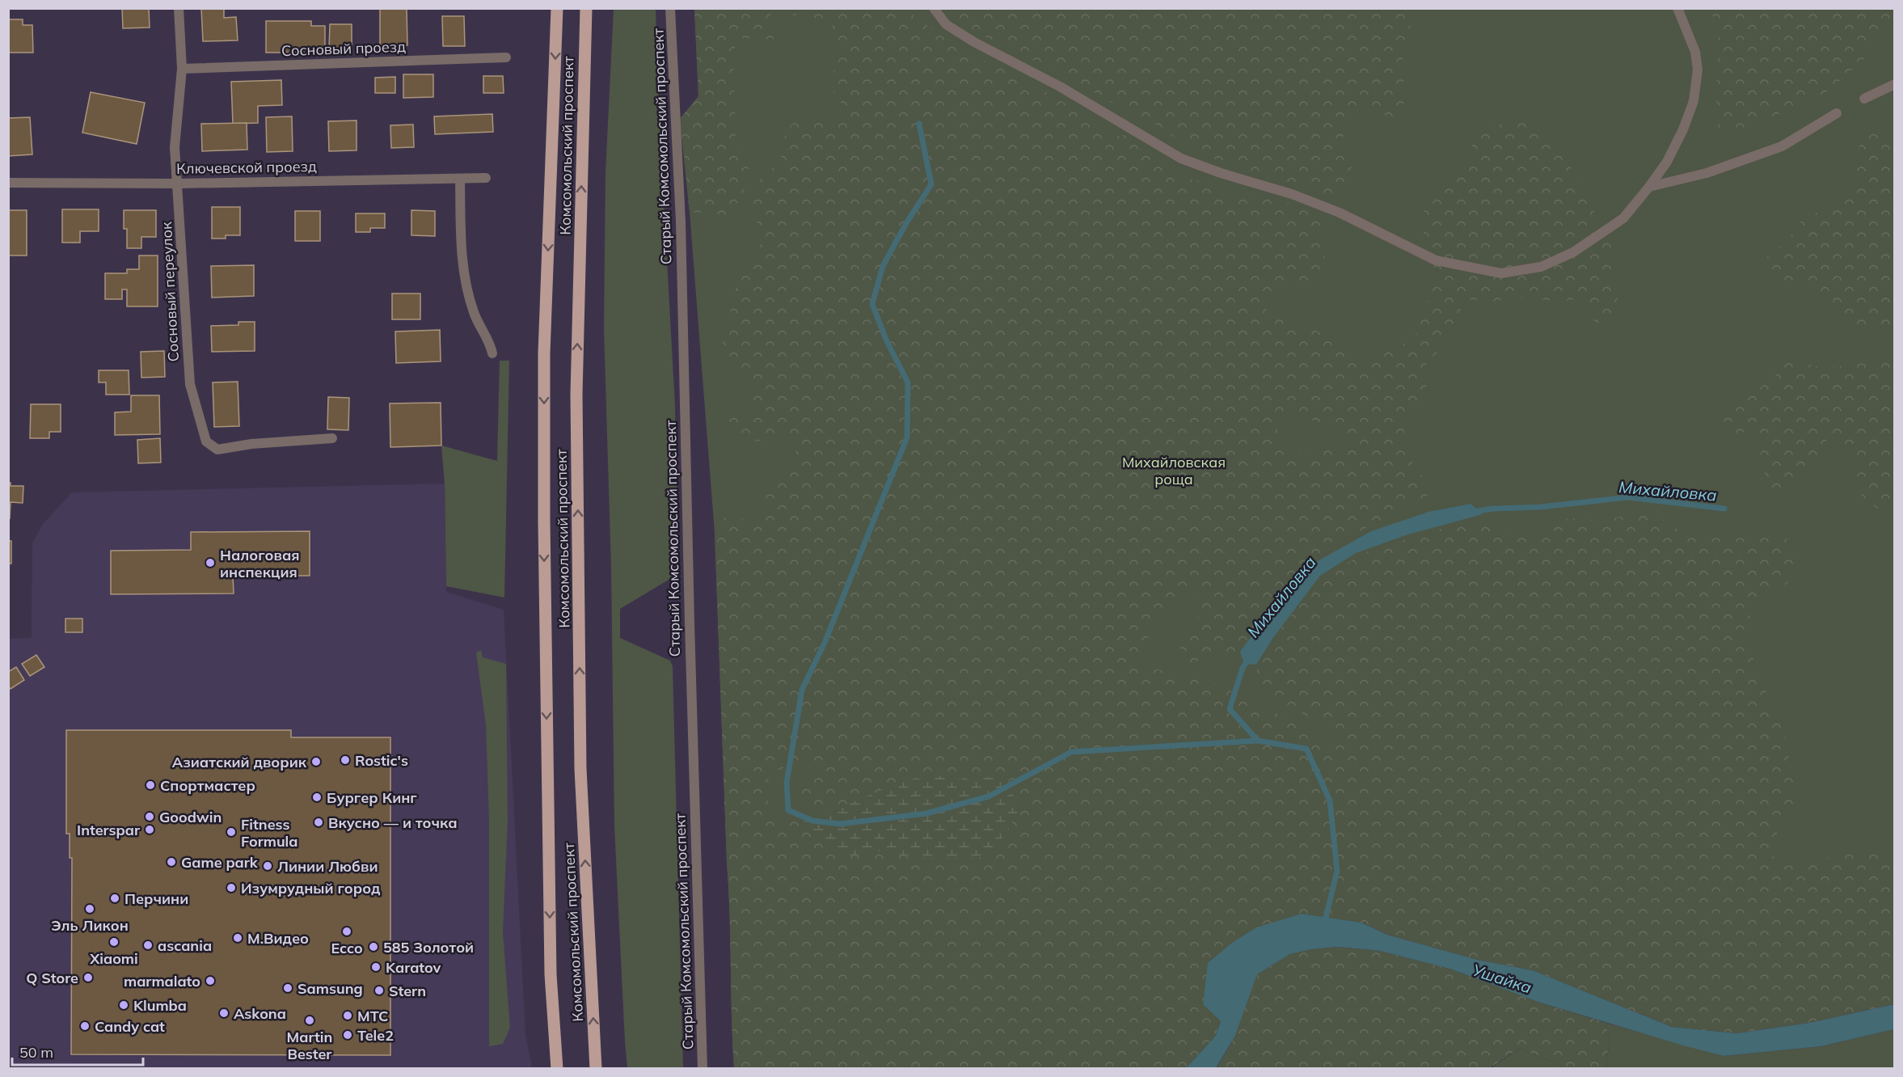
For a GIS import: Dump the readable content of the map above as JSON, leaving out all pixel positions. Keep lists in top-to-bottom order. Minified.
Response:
{"streets":{"main road":["Комсомольский проспект"],"street":["Сосновый проезд","Старый Комсомольский проспект","Ключевской проезд","Сосновый переулок"]},"crossings":[["Сосновый проезд","Сосновый переулок"],["Ключевской проезд","Сосновый переулок"]],"water":["Михайловка","Ушайка"],"parks":["Михайловская роща"],"places":["Налоговая инспекция","Rostic's","Азиатский дворик","Спортмастер","Бургер Кинг","Goodwin","Вкусно — и точка","Interspar","Fitness Formula","Game park","Линии Любви","Изумрудный город","Перчини","Эль Ликон","Ecco","М.Видео","Xiaomi","ascania","585 Золотой","Karatov","Q Store","marmalato","Samsung","Stern","Klumba","Askona","МТС","Martin Bester","Candy cat","Tele2"],"scale_bar":"50 m"}
